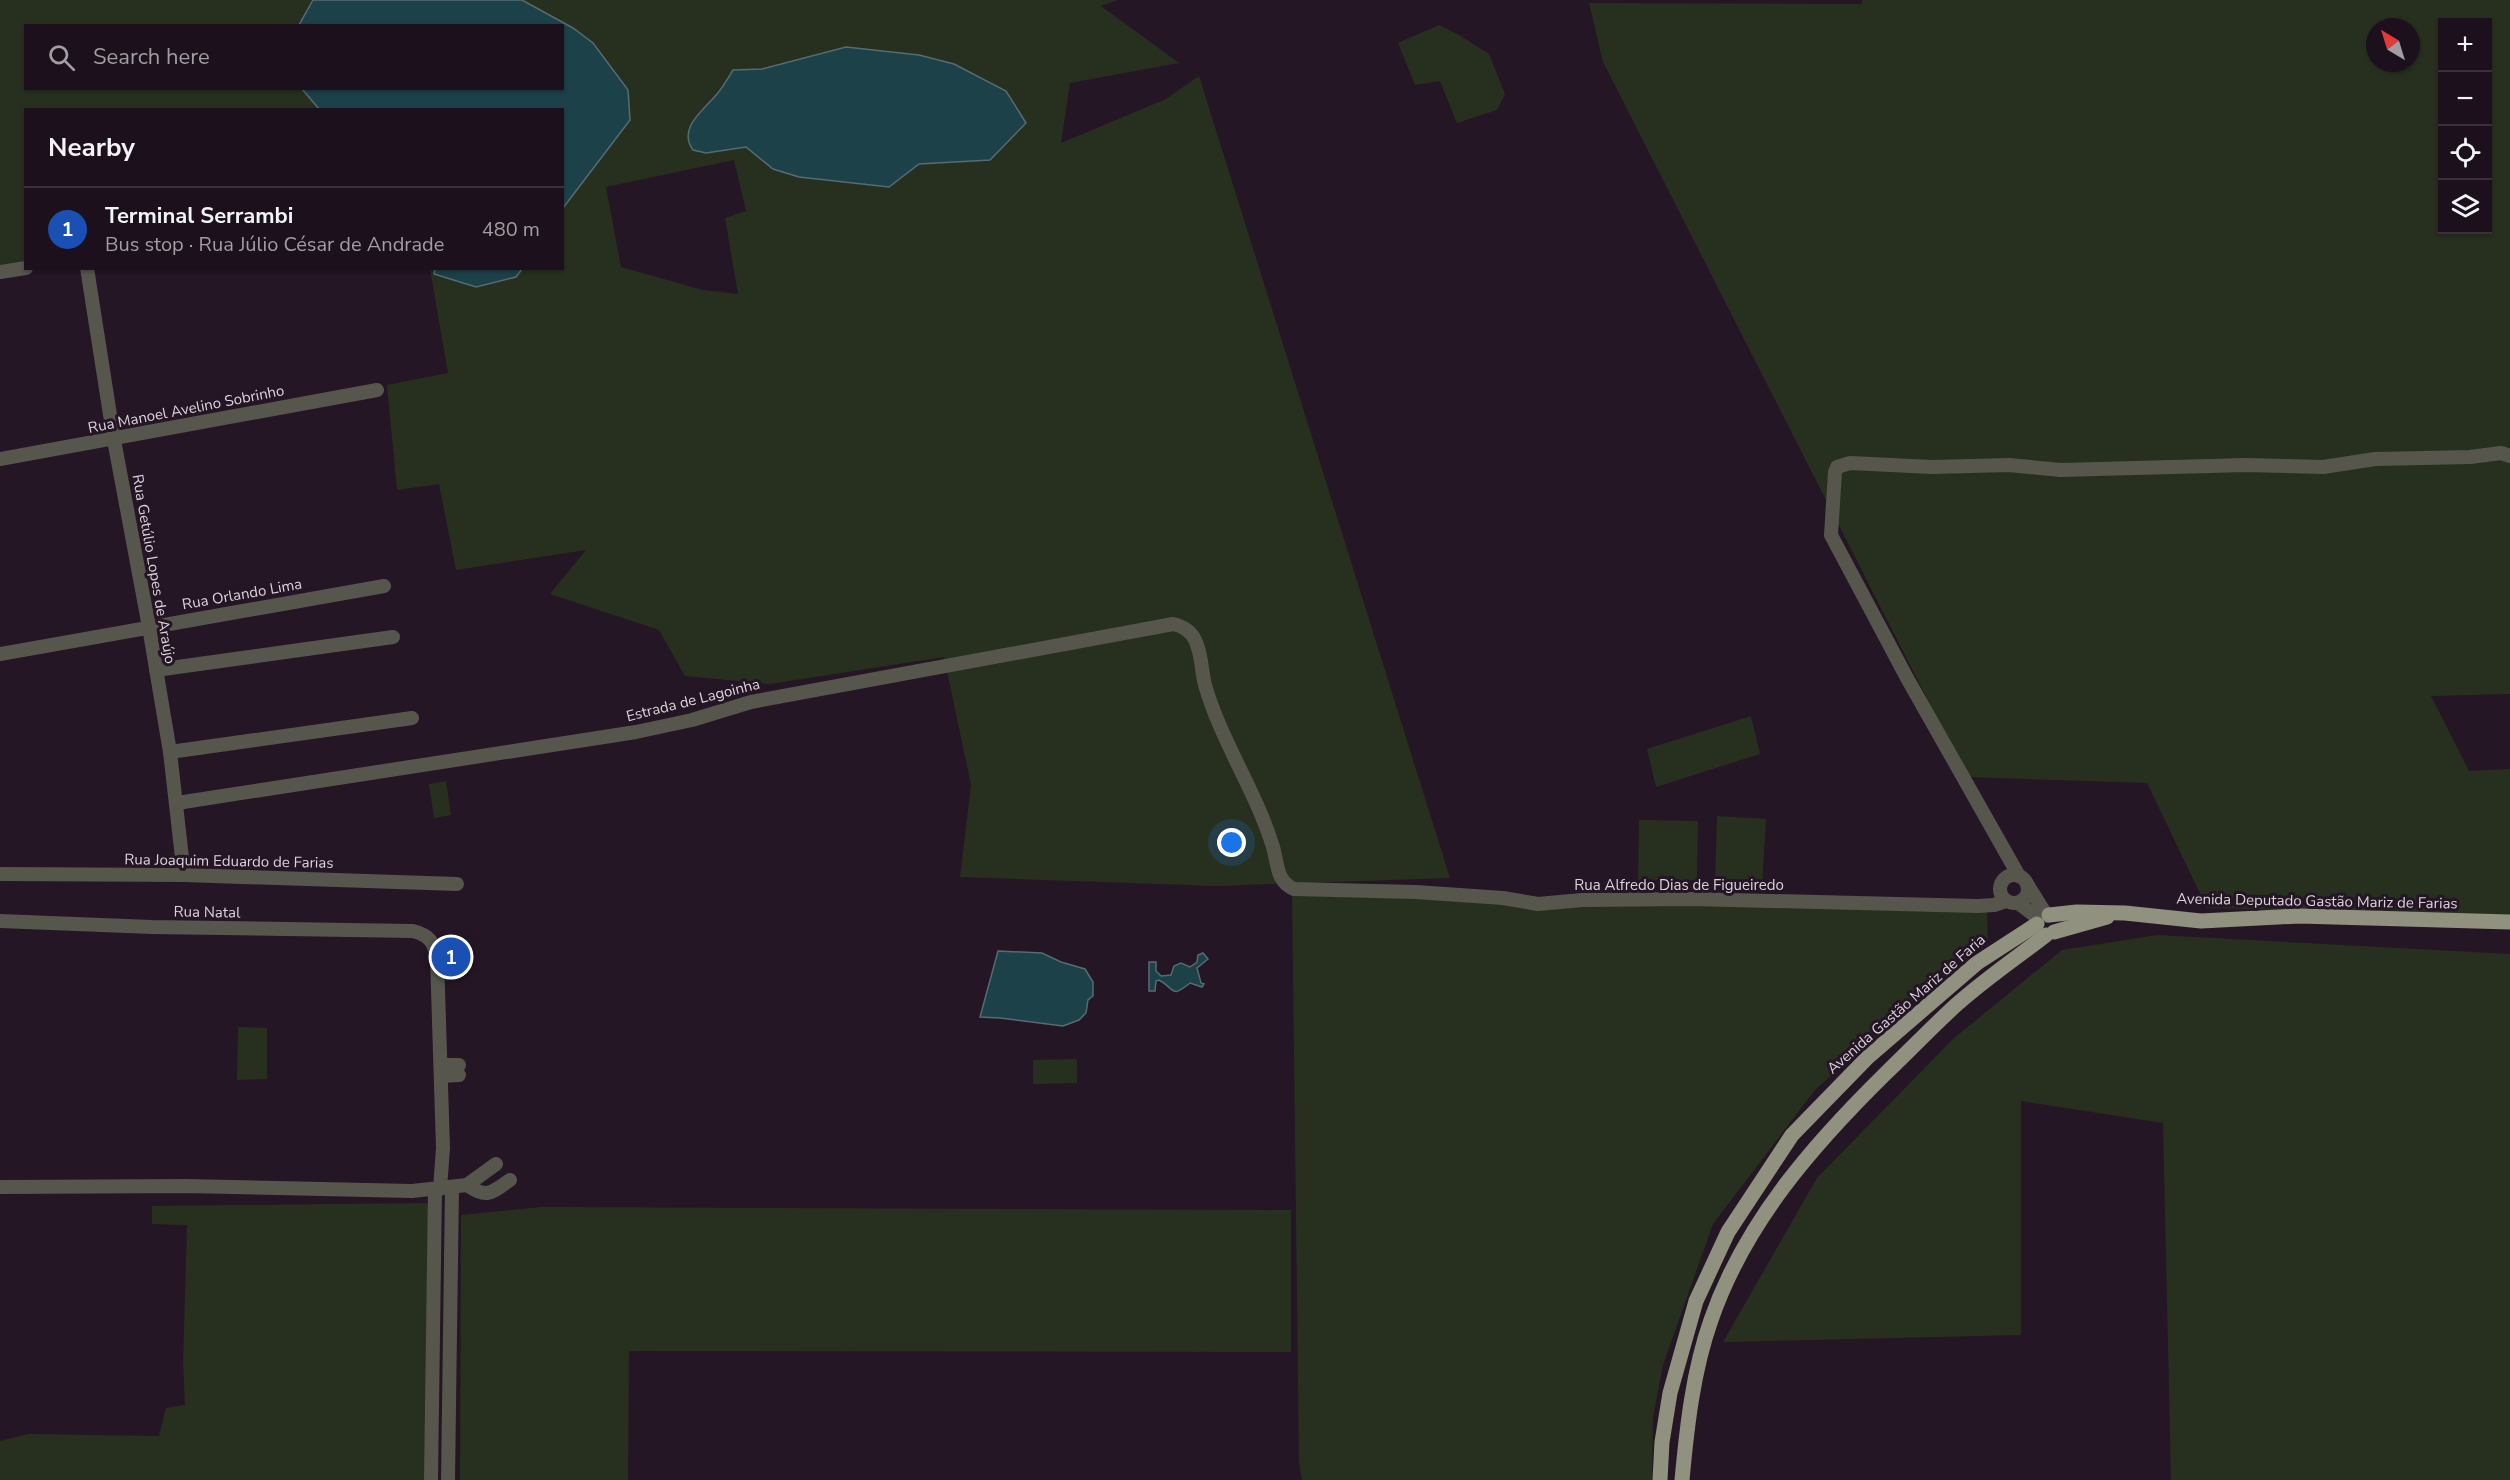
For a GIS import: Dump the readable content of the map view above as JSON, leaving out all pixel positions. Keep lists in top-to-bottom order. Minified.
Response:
{"streets":{"main road":["Avenida Deputado Gastão Mariz de Farias","Avenida Gastão Mariz de Faria"],"street":["Rua Manoel Avelino Sobrinho","Rua Getúlio Lopes de Araújo","Rua Orlando Lima","Estrada de Lagoinha","Rua Joaquim Eduardo de Farias","Rua Alfredo Dias de Figueiredo","Rua Natal"]},"crossings":[["Rua Manoel Avelino Sobrinho","Rua Getúlio Lopes de Araújo"],["Rua Getúlio Lopes de Araújo","Rua Orlando Lima"],["Rua Getúlio Lopes de Araújo","Estrada de Lagoinha"],["Rua Getúlio Lopes de Araújo","Rua Joaquim Eduardo de Farias"],["Estrada de Lagoinha","Rua Alfredo Dias de Figueiredo"],["Avenida Deputado Gastão Mariz de Farias","Avenida Gastão Mariz de Faria"]],"north":"top left","page":{"map_buttons":["+","−"],"search":"Search here","heading":"Nearby","list":[{"mark":"1","name":"Terminal Serrambi","note":"Bus stop · Rua Júlio César de Andrade","value":"480 m"}],"pins":"1"}}
